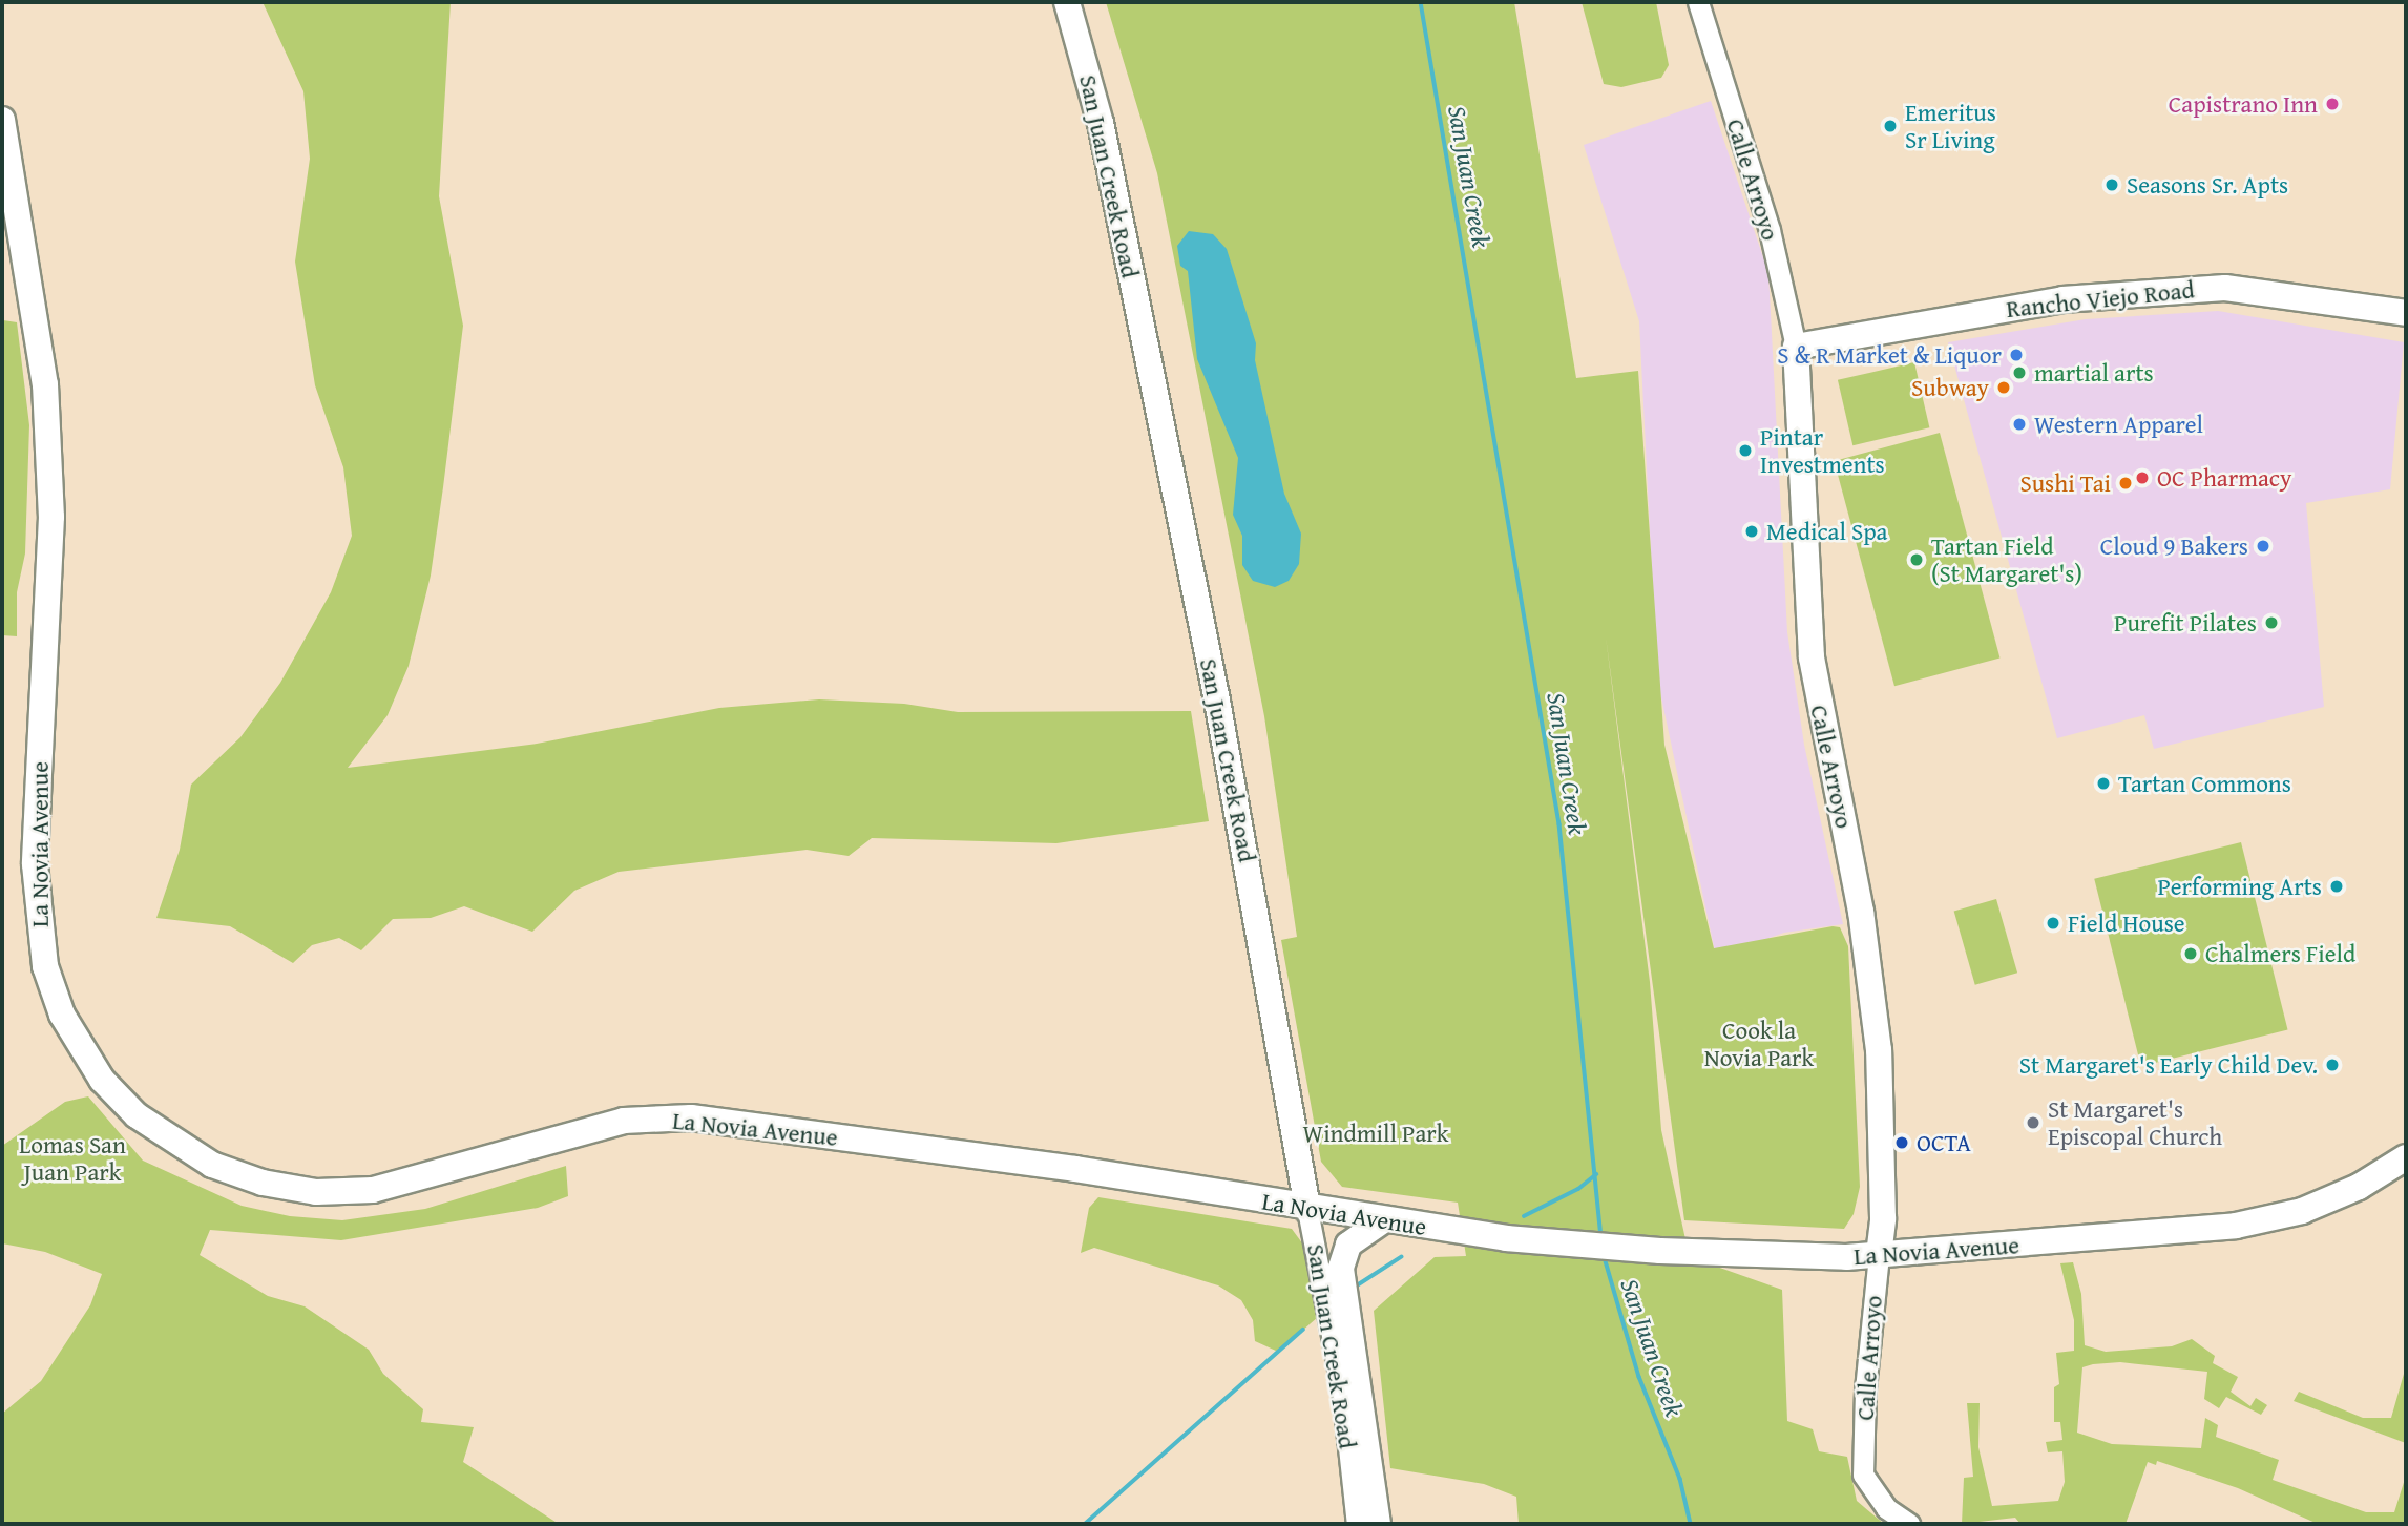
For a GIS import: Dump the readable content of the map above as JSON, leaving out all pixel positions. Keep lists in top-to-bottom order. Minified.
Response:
{"streets":{"main road":["San Juan Creek Road","Calle Arroyo","Rancho Viejo Road","La Novia Avenue"]},"crossings":[["San Juan Creek Road","La Novia Avenue"],["Calle Arroyo","Rancho Viejo Road"],["Calle Arroyo","La Novia Avenue"]],"water":["San Juan Creek"],"parks":["Cook la Novia Park","Windmill Park","Lomas San Juan Park"],"places":["Capistrano Inn","Emeritus Sr Living","Seasons Sr. Apts","S & R Market & Liquor","martial arts","Subway","Western Apparel","Pintar Investments","OC Pharmacy","Sushi Tai","Medical Spa","Cloud 9 Bakers","Tartan Field (St Margaret's)","Purefit Pilates","Tartan Commons","Performing Arts","Field House","Chalmers Field","St Margaret's Early Child Dev.","St Margaret's Episcopal Church","OCTA"]}
